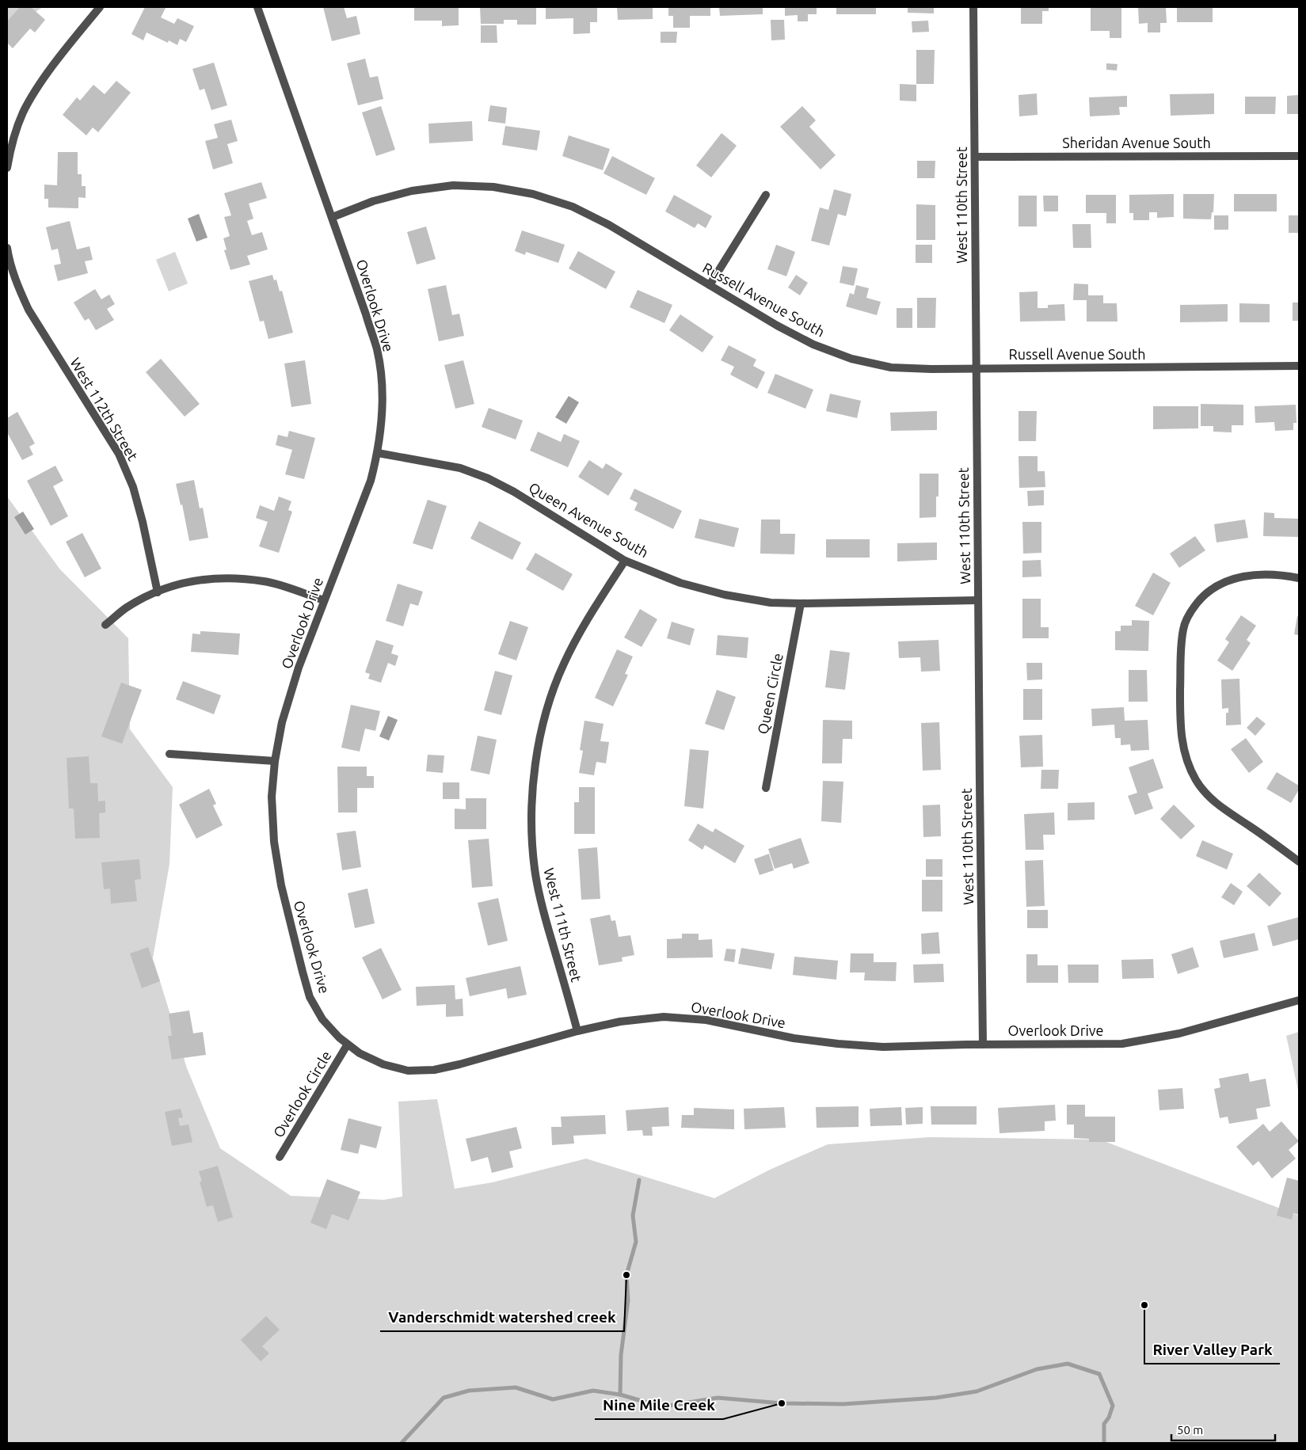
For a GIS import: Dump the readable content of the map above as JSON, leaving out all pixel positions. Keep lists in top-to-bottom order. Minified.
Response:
{"streets":{"street":["Sheridan Avenue South","West 110th Street","Russell Avenue South","Overlook Drive","West 112th Street","Queen Avenue South","Queen Circle","West 111th Street","Overlook Circle"]},"crossings":[["Sheridan Avenue South","West 110th Street"],["West 110th Street","Russell Avenue South"],["West 110th Street","Overlook Drive"],["West 110th Street","Queen Avenue South"],["Russell Avenue South","Overlook Drive"],["Overlook Drive","Queen Avenue South"],["Overlook Drive","West 111th Street"],["Overlook Drive","Overlook Circle"],["Queen Avenue South","Queen Circle"],["Queen Avenue South","West 111th Street"]],"places":["Vanderschmidt watershed creek","River Valley Park","Nine Mile Creek"],"scale_bar":"50 m"}
